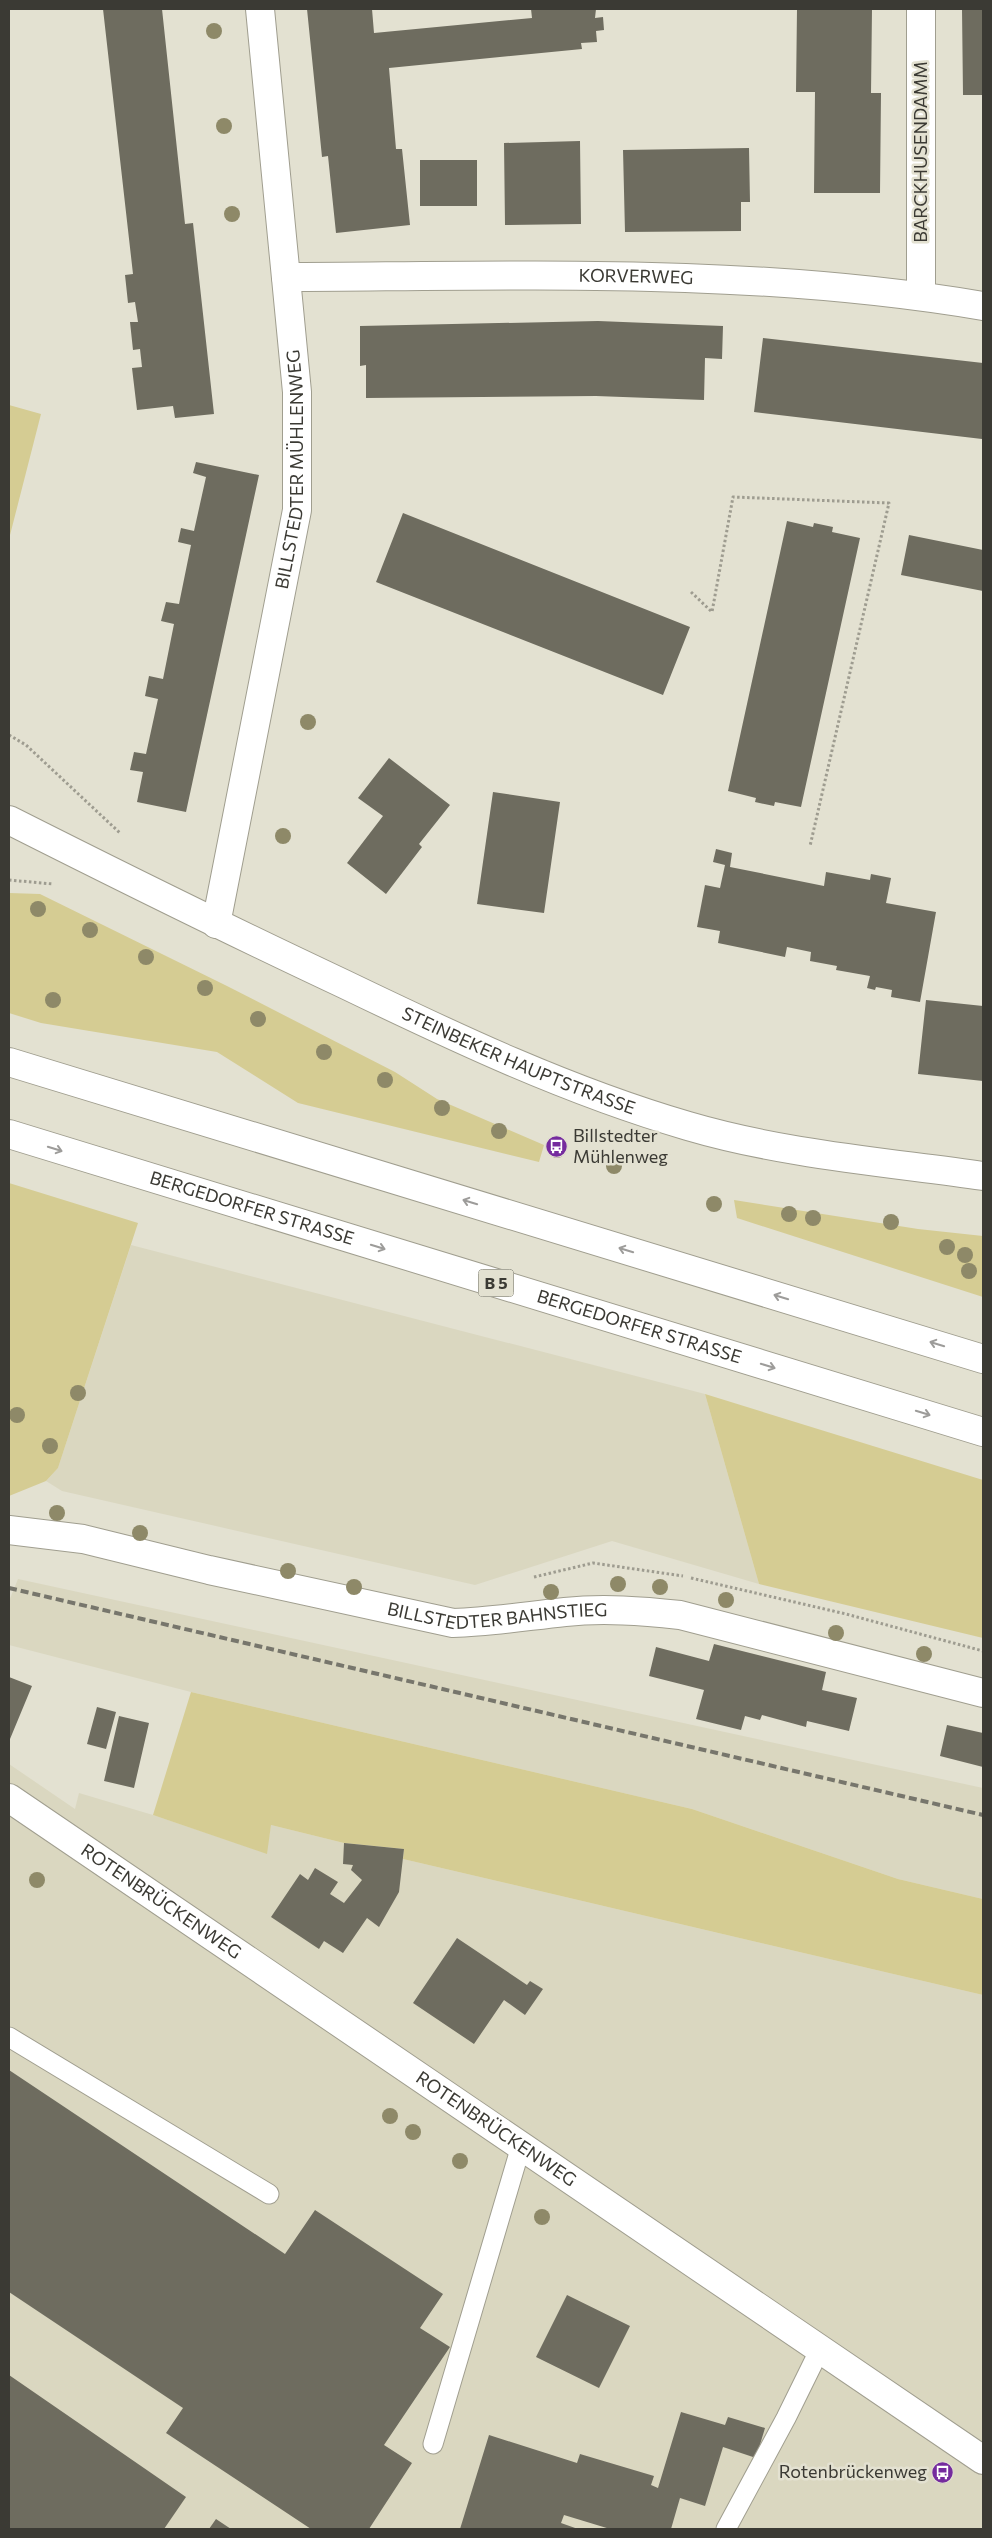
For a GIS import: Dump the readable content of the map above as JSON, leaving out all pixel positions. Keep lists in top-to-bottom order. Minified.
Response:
{"streets":{"main road":["BARCKHUSENDAMM","KORVERWEG","BILLSTEDTER MÜHLENWEG","STEINBEKER HAUPTSTRASSE","BERGEDORFER STRASSE","B 5","BILLSTEDTER BAHNSTIEG","ROTENBRÜCKENWEG"]},"crossings":[["BARCKHUSENDAMM","KORVERWEG"],["KORVERWEG","BILLSTEDTER MÜHLENWEG"],["BILLSTEDTER MÜHLENWEG","STEINBEKER HAUPTSTRASSE"]],"places":{"bus stop":["Billstedter Mühlenweg","Rotenbrückenweg"]}}
